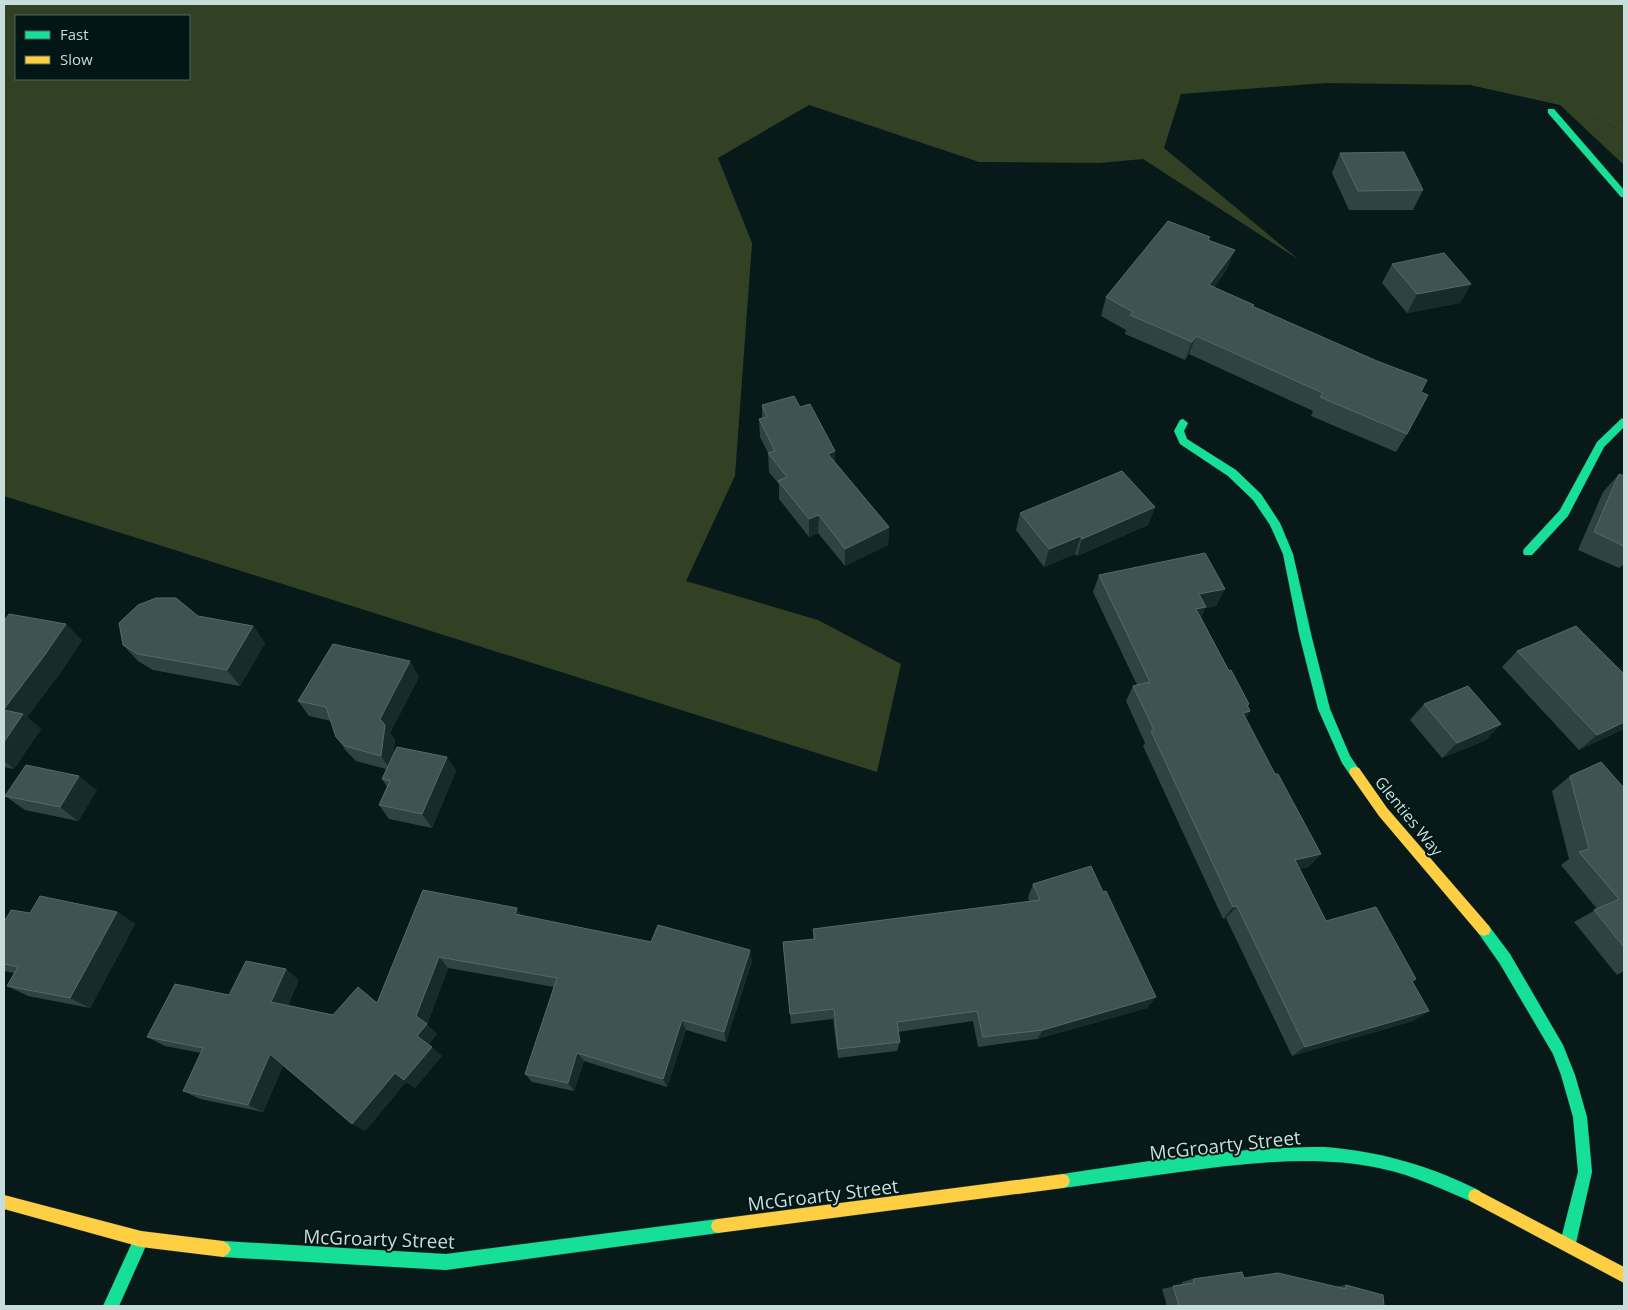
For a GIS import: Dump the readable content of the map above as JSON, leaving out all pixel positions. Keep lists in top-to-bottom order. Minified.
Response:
{"streets":{"street":["Glenties Way","McGroarty Street"]},"crossings":[["Glenties Way","McGroarty Street"]],"legend":["Fast","Slow"]}
